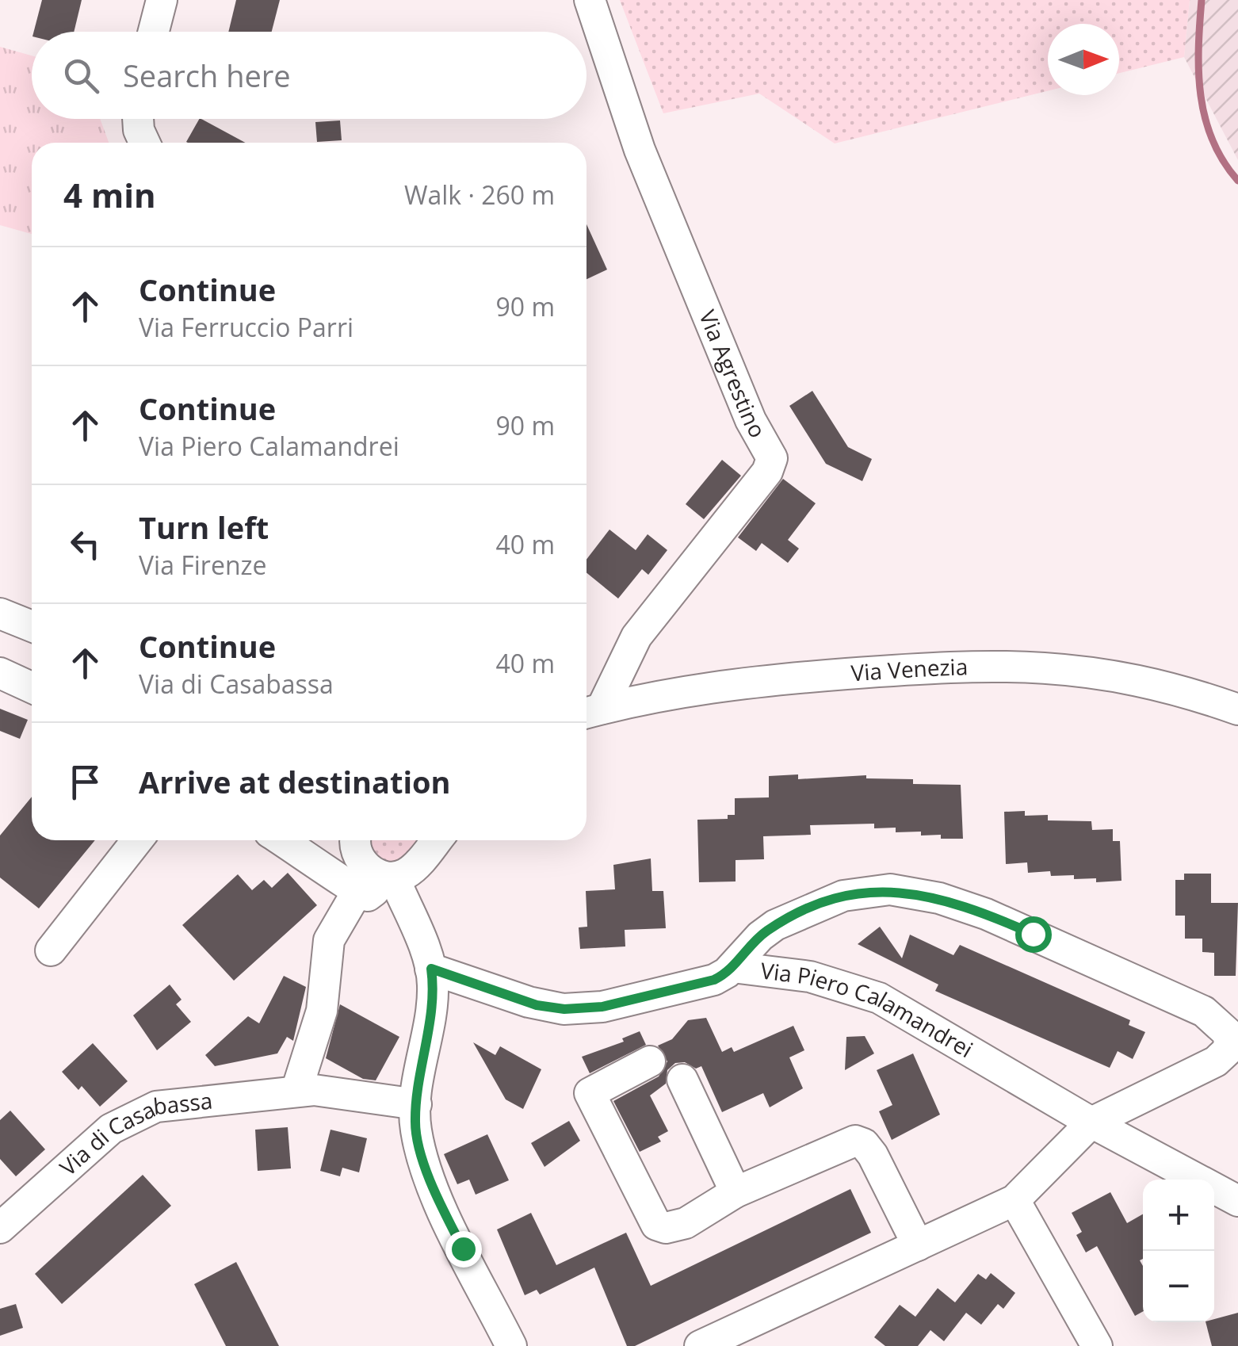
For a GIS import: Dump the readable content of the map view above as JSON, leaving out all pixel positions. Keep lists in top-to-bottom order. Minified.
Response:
{"streets":{"street":["Via Agrestino","Via Venezia","Via Piero Calamandrei","Via di Casabassa"]},"crossings":[["Via Agrestino","Via Venezia"]],"north":"right","page":{"search":"Search here","heading":["4 min","Walk · 260 m"],"list":[["Continue","Via Ferruccio Parri","90 m"],["Continue","Via Piero Calamandrei","90 m"],["Turn left","Via Firenze","40 m"],["Continue","Via di Casabassa","40 m"],"Arrive at destination"],"map_buttons":["+","−"]}}
